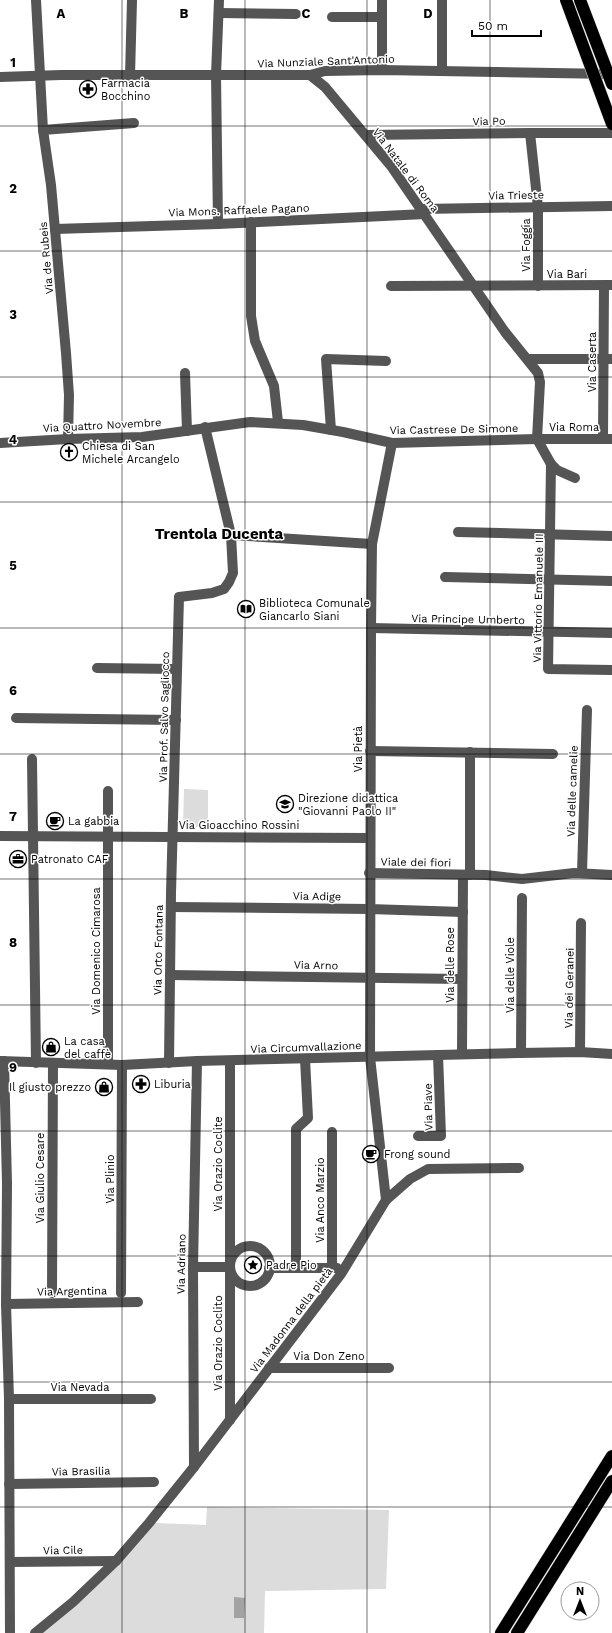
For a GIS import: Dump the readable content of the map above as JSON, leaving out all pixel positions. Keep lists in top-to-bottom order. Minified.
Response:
{"streets":{"street":["Via Nunziale Sant'Antonio","Via Po","Via Natale di Roma","Via Trieste","Via Mons. Raffaele Pagano","Via Foggia","Via de Rubeis","Via Bari","Via Caserta","Via Quattro Novembre","Via Roma","Via Castrese De Simone","Via Vittorio Emanuele III","Via Principe Umberto","Via Prof. Salvo Sagliocco","Via Pietà","Via delle camelie","Via Gioacchino Rossini","Viale dei fiori","Via Adige","Via Orto Fontana","Via Domenico Cimarosa","Via Arno","Via delle Rose","Via delle Viole","Via dei Geranei","Via Circumvallazione","Via Piave","Via Orazio Coclite","Via Giulio Cesare","Via Plinio","Via Anco Marzio","Via Adriano","Via Argentina","Via Madonna della pietà","Via Orazio Coclito","Via Don Zeno","Via Nevada","Via Brasilia","Via Cile"]},"crossings":[["Via Nunziale Sant'Antonio","Via Natale di Roma"],["Via Nunziale Sant'Antonio","Via de Rubeis"],["Via Po","Via Natale di Roma"],["Via Po","Via Foggia"],["Via Natale di Roma","Via Trieste"],["Via Natale di Roma","Via Mons. Raffaele Pagano"],["Via Natale di Roma","Via Bari"],["Via Natale di Roma","Via Roma"],["Via Natale di Roma","Via Castrese De Simone"],["Via Natale di Roma","Via Vittorio Emanuele III"],["Via Trieste","Via Mons. Raffaele Pagano"],["Via Trieste","Via Foggia"],["Via Mons. Raffaele Pagano","Via de Rubeis"],["Via Foggia","Via Bari"],["Via de Rubeis","Via Quattro Novembre"],["Via Bari","Via Caserta"],["Via Caserta","Via Roma"],["Via Quattro Novembre","Via Castrese De Simone"],["Via Roma","Via Castrese De Simone"],["Via Roma","Via Vittorio Emanuele III"],["Via Castrese De Simone","Via Vittorio Emanuele III"],["Via Castrese De Simone","Via Pietà"],["Via Vittorio Emanuele III","Via Principe Umberto"],["Via Principe Umberto","Via Pietà"],["Via Prof. Salvo Sagliocco","Via Gioacchino Rossini"],["Via Prof. Salvo Sagliocco","Via Orto Fontana"],["Via Pietà","Via Gioacchino Rossini"],["Via Pietà","Viale dei fiori"],["Via Pietà","Via Adige"],["Via Pietà","Via Arno"],["Via Pietà","Via Circumvallazione"],["Via delle camelie","Viale dei fiori"],["Via Gioacchino Rossini","Via Orto Fontana"],["Via Gioacchino Rossini","Via Domenico Cimarosa"],["Viale dei fiori","Via delle Rose"],["Via Adige","Via Orto Fontana"],["Via Adige","Via delle Rose"],["Via Orto Fontana","Via Arno"],["Via Orto Fontana","Via Circumvallazione"],["Via Domenico Cimarosa","Via Circumvallazione"],["Via Arno","Via delle Rose"],["Via delle Rose","Via Circumvallazione"],["Via delle Viole","Via Circumvallazione"],["Via dei Geranei","Via Circumvallazione"],["Via Circumvallazione","Via Piave"],["Via Circumvallazione","Via Orazio Coclite"],["Via Circumvallazione","Via Giulio Cesare"],["Via Circumvallazione","Via Plinio"],["Via Circumvallazione","Via Adriano"],["Via Orazio Coclite","Via Orazio Coclito"],["Via Adriano","Via Madonna della pietà"],["Via Madonna della pietà","Via Orazio Coclito"],["Via Madonna della pietà","Via Don Zeno"],["Via Madonna della pietà","Via Cile"]],"districts":["Trentola Ducenta"],"places":{"pharmacy":["Farmacia Bocchino","Liburia"],"church":["Chiesa di San Michele Arcangelo"],"library":["Biblioteca Comunale Giancarlo Siani"],"school or university":["Direzione didattica \"Giovanni Paolo II\""],"cafe":["La gabbia","Frong sound"],"office":["Patronato CAF"],"shop":["La casa del caffè","Il giusto prezzo"],"place":["Padre Pio"]},"scale_bar":"50 m","north":"top","grid":{"columns":["A","B","C","D"],"rows":["1","2","3","4","5","6","7","8","9"]}}
